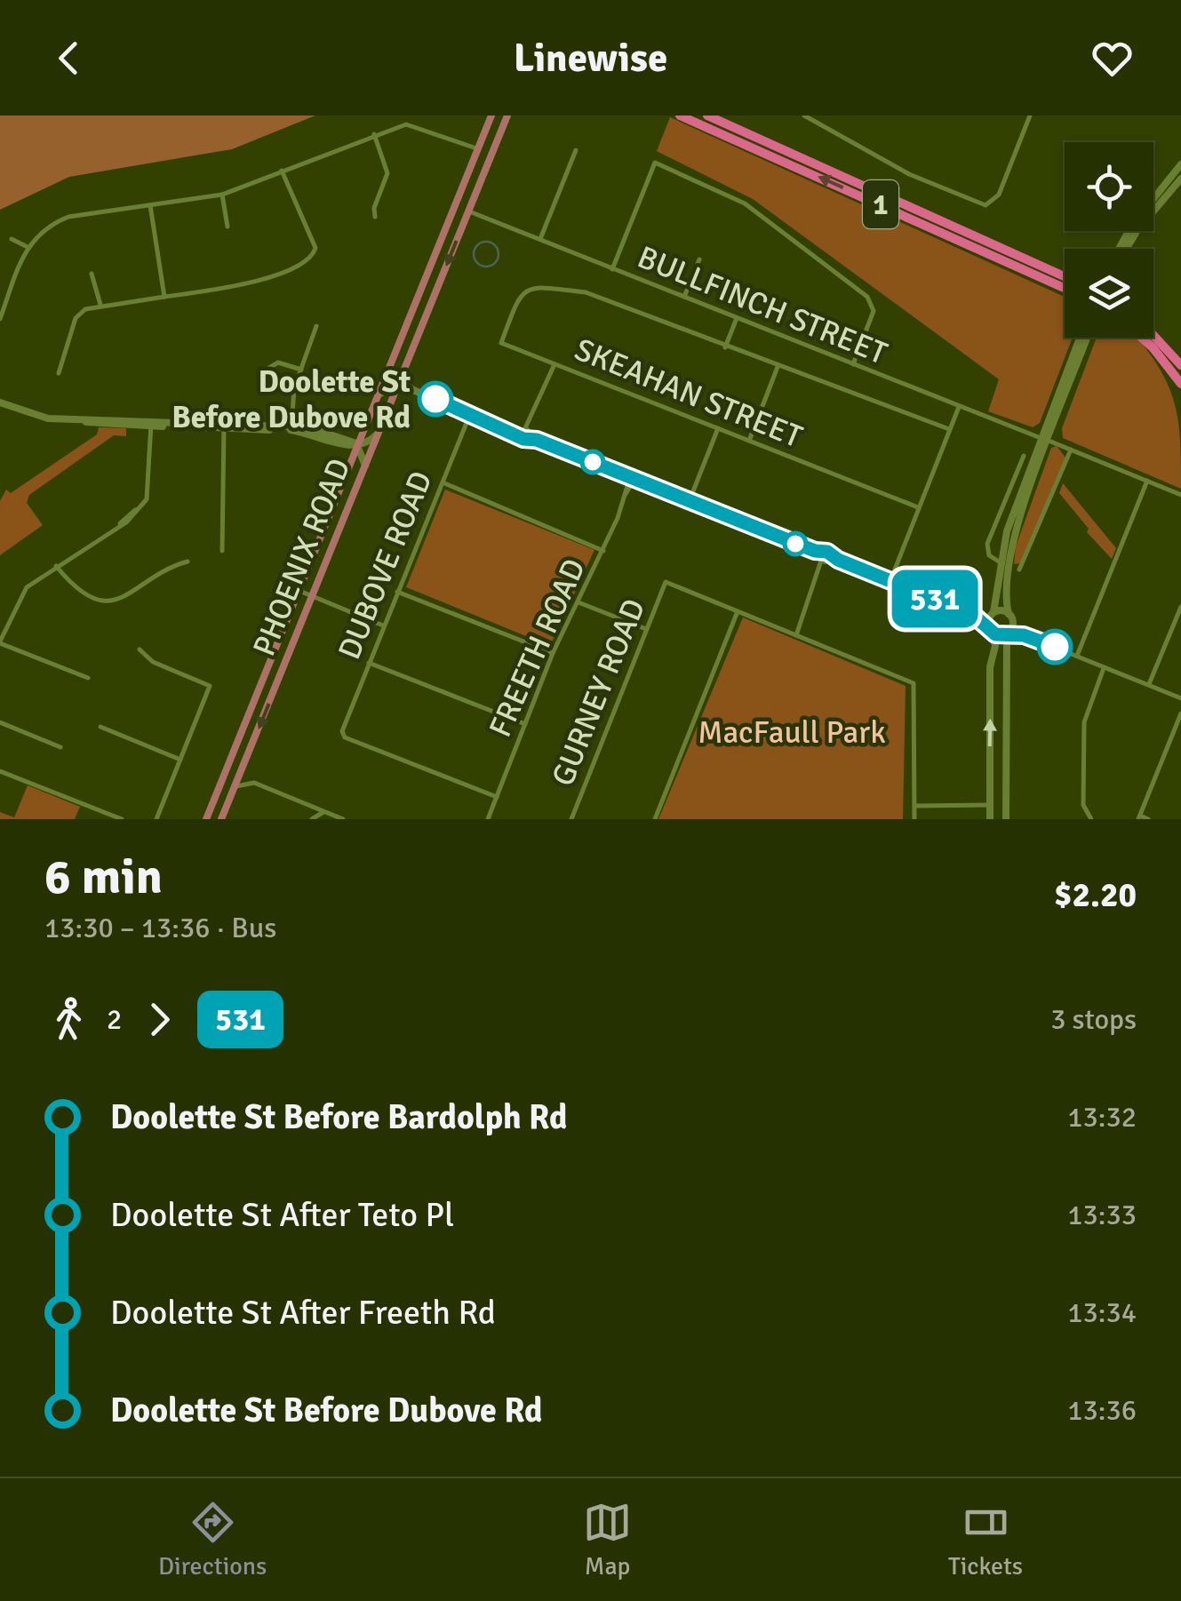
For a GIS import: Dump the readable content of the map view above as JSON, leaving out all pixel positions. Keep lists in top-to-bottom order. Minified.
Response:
{"streets":{"highway":["1"],"main road":["PHOENIX ROAD"],"street":["BULLFINCH STREET","SKEAHAN STREET","DUBOVE ROAD","FREETH ROAD","GURNEY ROAD"]},"crossings":[["BULLFINCH STREET","PHOENIX ROAD"],["DUBOVE ROAD","FREETH ROAD"]],"parks":["MacFaull Park"],"places":["Doolette St Before Dubove Rd"],"lines":["bus line 531"],"page":{"header":"Linewise","on_map":"531","heading":["6 min","13:30 – 13:36 · Bus","$2.20"],"legs":["2","531","3 stops"],"list":[{"name":"Doolette St Before Bardolph Rd","value":"13:32"},{"name":"Doolette St After Teto Pl","value":"13:33"},{"name":"Doolette St After Freeth Rd","value":"13:34"},{"name":"Doolette St Before Dubove Rd","value":"13:36"}],"tabs":["Directions","Map","Tickets"]}}
